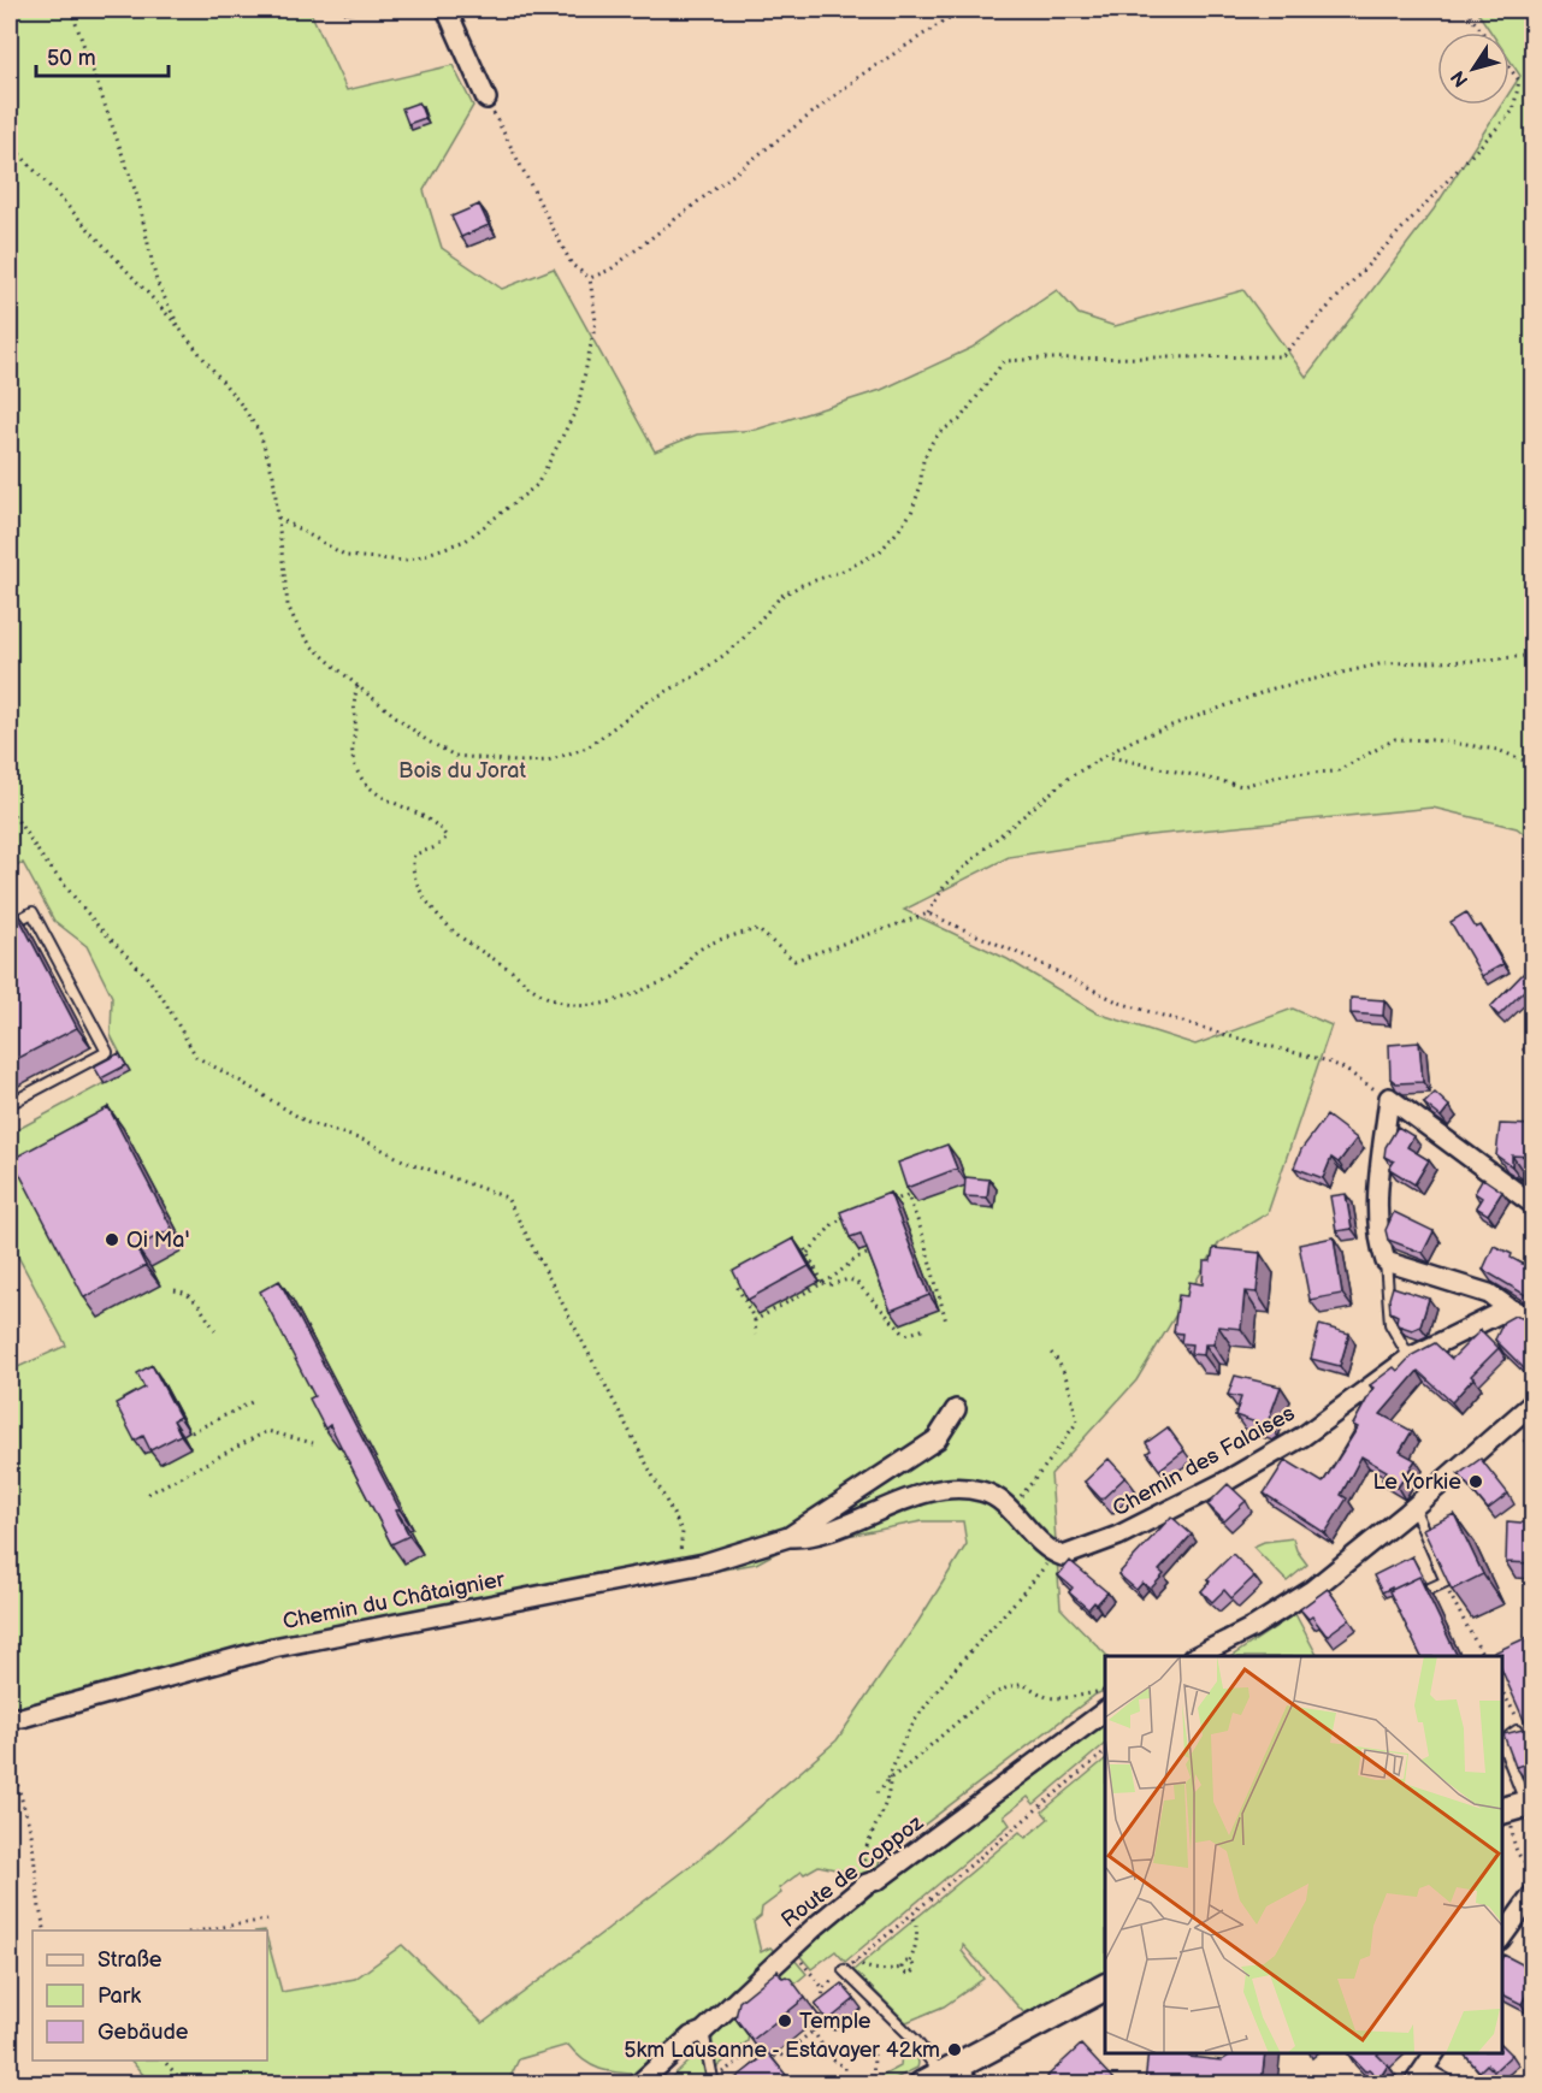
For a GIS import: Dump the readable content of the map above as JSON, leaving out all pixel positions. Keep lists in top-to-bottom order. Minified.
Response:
{"streets":{"street":["Chemin des Falaises","Chemin du Châtaignier","Route de Coppoz"]},"crossings":[["Chemin des Falaises","Chemin du Châtaignier"]],"parks":["Bois du Jorat"],"places":["Oi Ma'","Le Yorkie","Temple","5km Lausanne - Estavayer 42km"],"legend":["Straße","Park","Gebäude"],"scale_bar":"50 m","north":"bottom left"}
